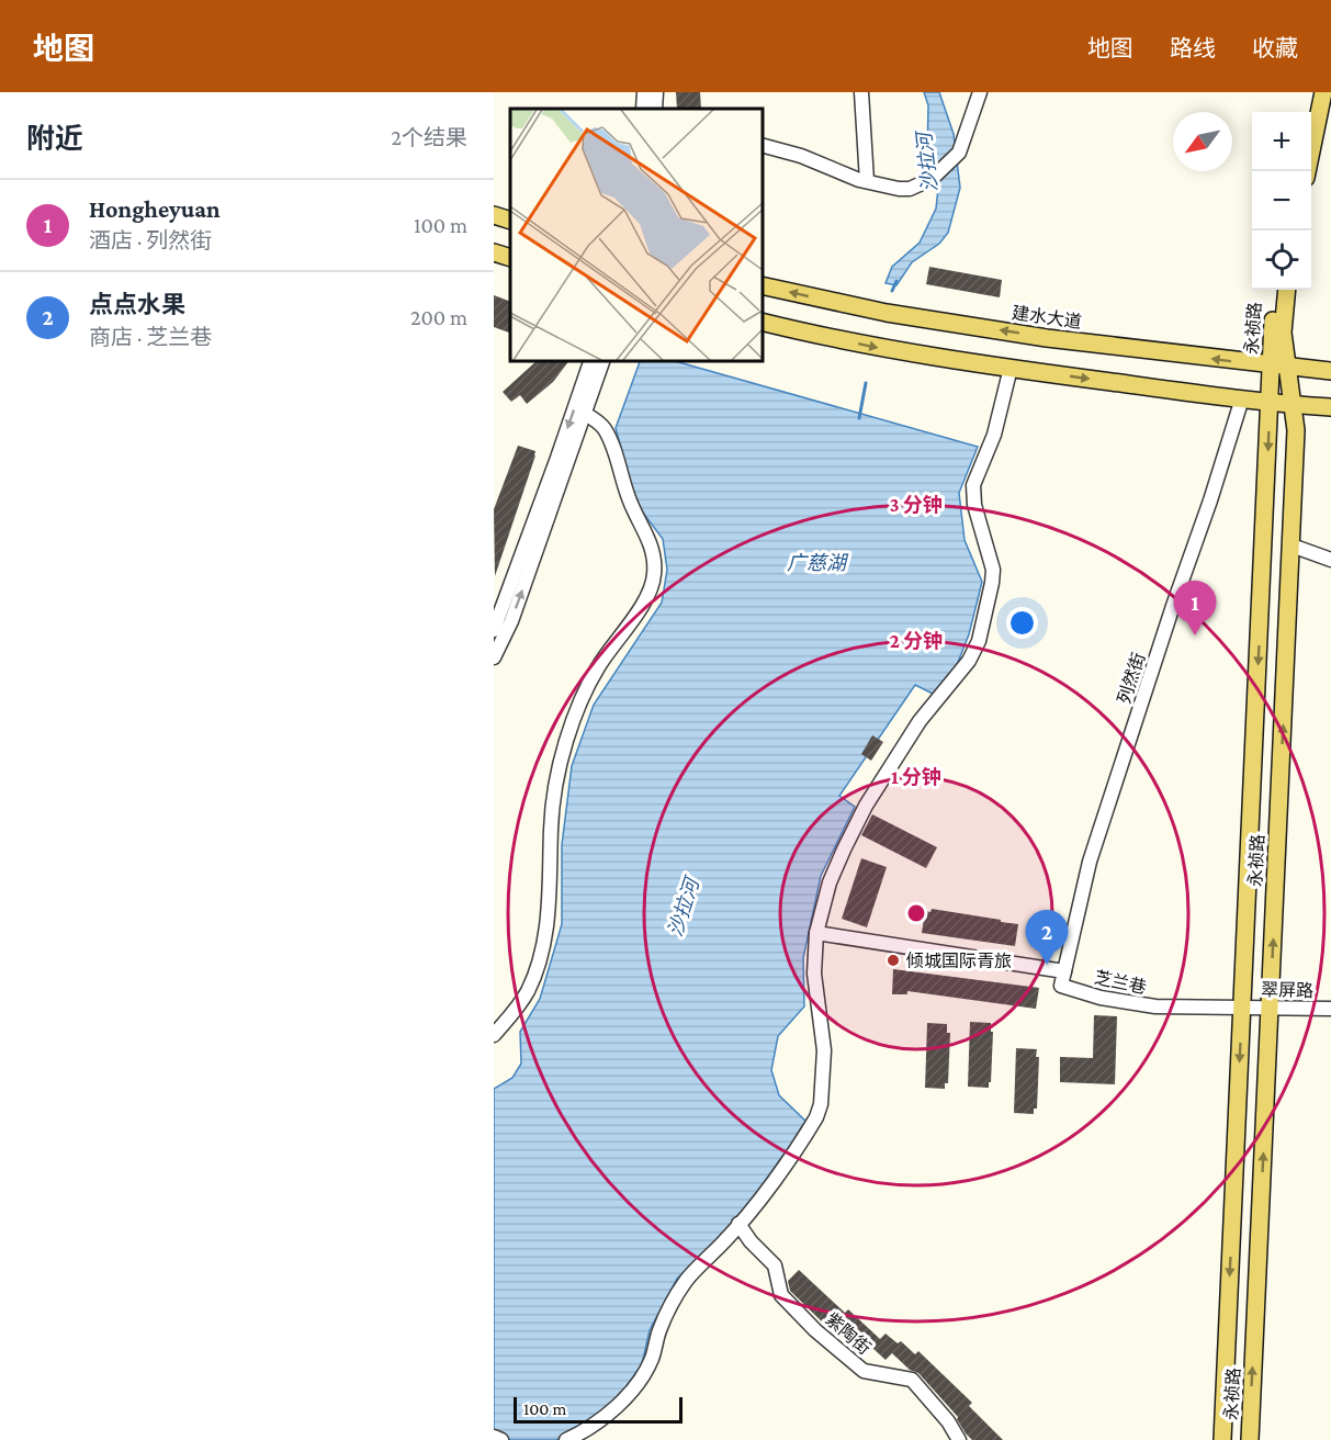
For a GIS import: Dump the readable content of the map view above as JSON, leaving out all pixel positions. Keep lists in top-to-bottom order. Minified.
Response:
{"streets":{"main road":["建水大道","永祯路"],"street":["列然街","芝兰巷","翠屏路","紫陶街"]},"crossings":[["建水大道","永祯路"],["永祯路","芝兰巷"],["永祯路","翠屏路"],["列然街","芝兰巷"],["芝兰巷","翠屏路"]],"water":["沙拉河","广慈湖"],"places":["倾城国际青旅"],"scale_bar":"100 m","north":"bottom left","page":{"header":"地图","nav":["地图","路线","收藏"],"heading":["附近","2个结果"],"map_buttons":["+","−"],"list":[{"mark":"1","name":"Hongheyuan","note":"酒店 · 列然街","value":"100 m"},{"mark":"2","name":"点点水果","note":"商店 · 芝兰巷","value":"200 m"}],"pins":["1","2"],"scale":"100 m"},"rings":["3 分钟","2 分钟","1 分钟"]}
